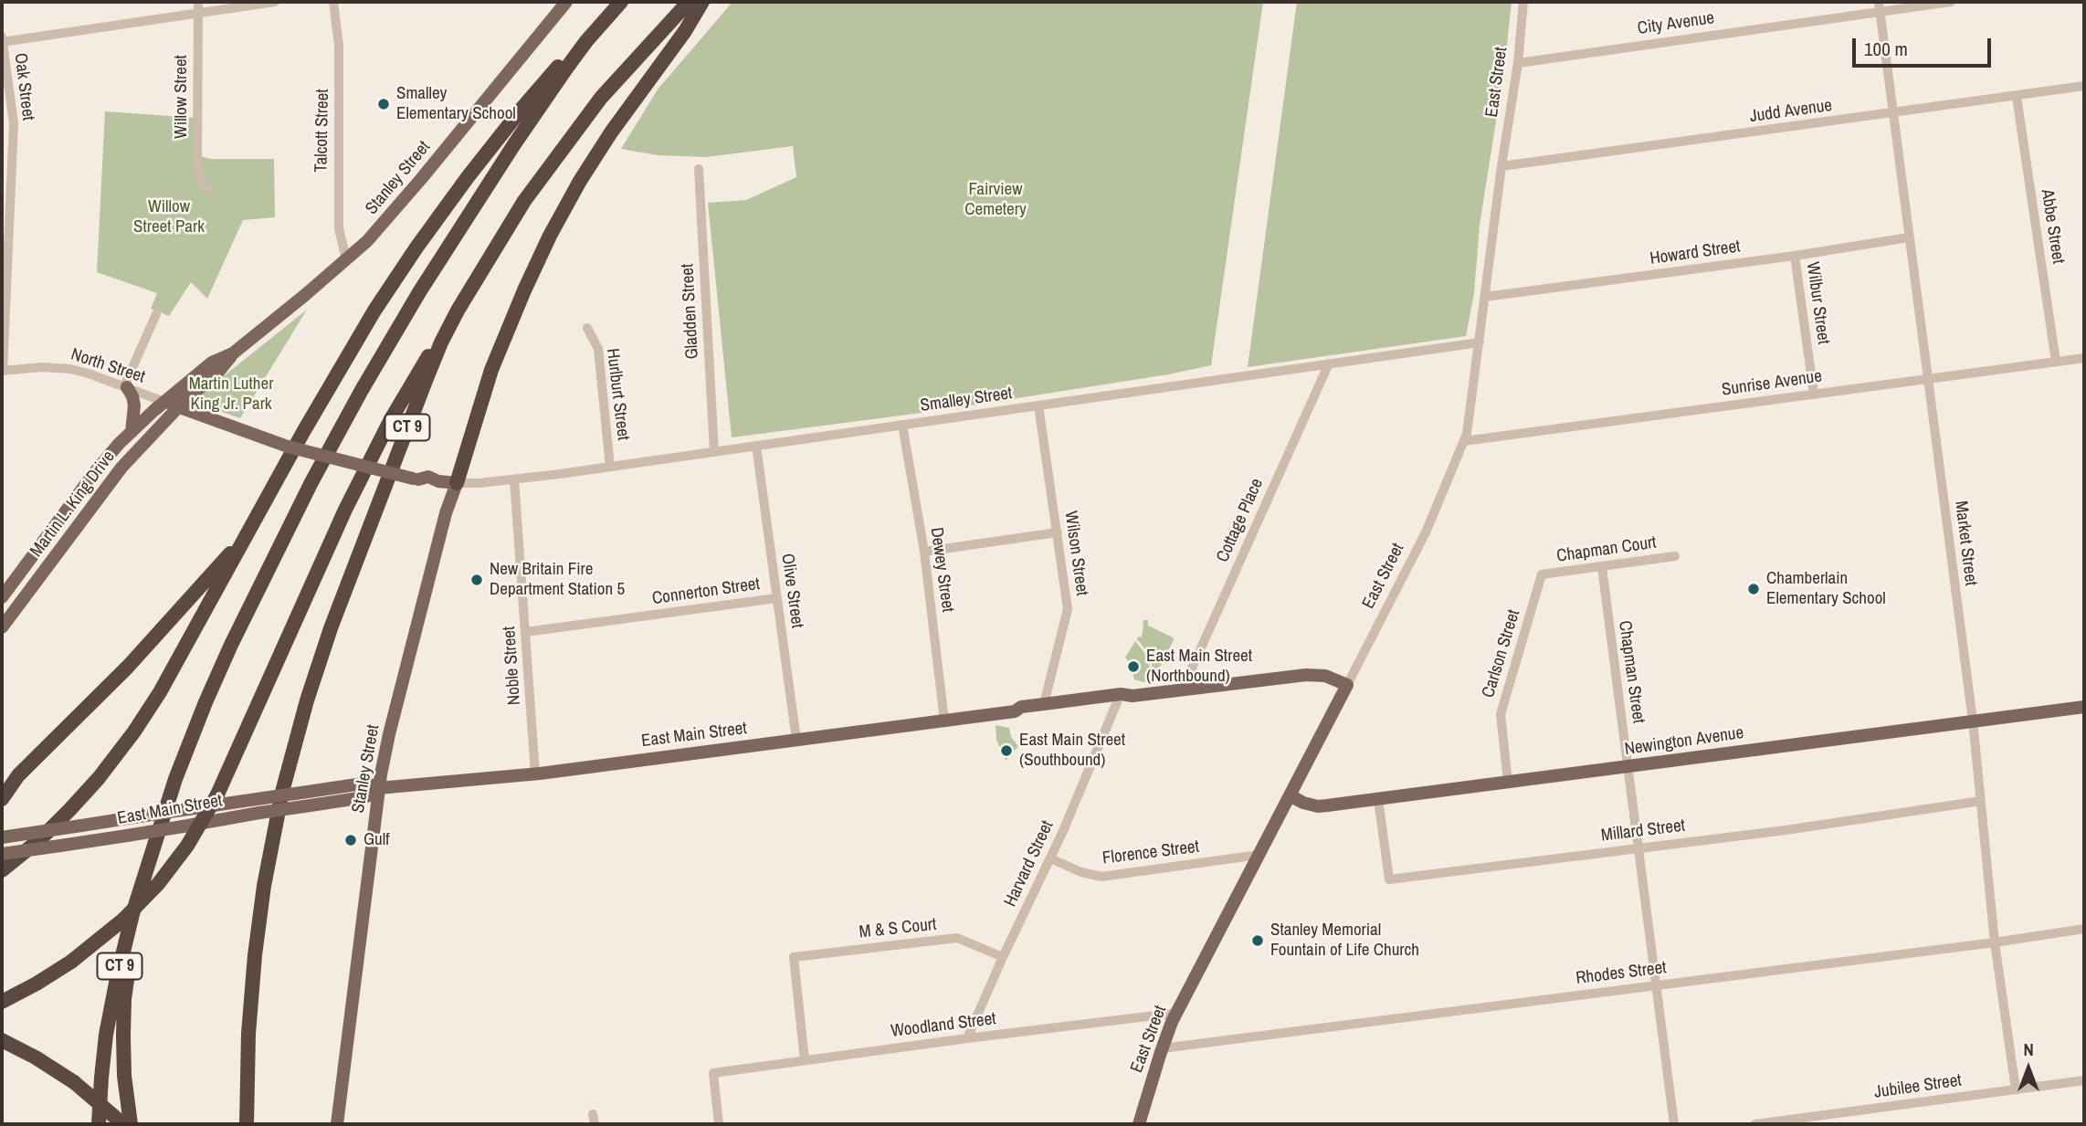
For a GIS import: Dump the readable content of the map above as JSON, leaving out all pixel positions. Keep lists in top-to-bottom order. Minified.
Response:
{"streets":{"highway":["CT 9"],"main road":["East Street","Stanley Street","Martin L. King Drive","East Main Street","Newington Avenue"],"street":["City Avenue","Oak Street","Willow Street","Judd Avenue","Talcott Street","Abbe Street","Howard Street","Wilbur Street","Gladden Street","North Street","Sunrise Avenue","Hurlburt Street","Smalley Street","Cottage Place","Market Street","Chapman Court","Wilson Street","Dewey Street","Olive Street","Connerton Street","Carlson Street","Noble Street","Chapman Street","Millard Street","Florence Street","Harvard Street","M & S Court","Rhodes Street","Woodland Street","Jubilee Street"]},"crossings":[["City Avenue","East Street"],["City Avenue","Market Street"],["East Street","Judd Avenue"],["East Street","Howard Street"],["East Street","Sunrise Avenue"],["East Street","Smalley Street"],["East Street","East Main Street"],["East Street","Newington Avenue"],["East Street","Florence Street"],["East Street","Rhodes Street"],["East Street","Woodland Street"],["Oak Street","North Street"],["Judd Avenue","Abbe Street"],["Judd Avenue","Market Street"],["Talcott Street","Stanley Street"],["Stanley Street","North Street"],["Stanley Street","Smalley Street"],["Stanley Street","Martin L. King Drive"],["Stanley Street","East Main Street"],["Abbe Street","Sunrise Avenue"],["Howard Street","Wilbur Street"],["Howard Street","Market Street"],["Wilbur Street","Sunrise Avenue"],["Gladden Street","Smalley Street"],["North Street","Martin L. King Drive"],["Sunrise Avenue","Market Street"],["Hurlburt Street","Smalley Street"],["Smalley Street","Cottage Place"],["Smalley Street","Wilson Street"],["Smalley Street","Dewey Street"],["Smalley Street","Olive Street"],["Smalley Street","Noble Street"],["Cottage Place","East Main Street"],["Market Street","Newington Avenue"],["Market Street","Millard Street"],["Market Street","Rhodes Street"],["Market Street","Jubilee Street"],["Chapman Court","Carlson Street"],["Chapman Court","Chapman Street"],["Wilson Street","East Main Street"],["Dewey Street","East Main Street"],["Olive Street","Connerton Street"],["Olive Street","East Main Street"],["Connerton Street","Noble Street"],["Carlson Street","Newington Avenue"],["Noble Street","East Main Street"],["Chapman Street","Newington Avenue"],["Chapman Street","Millard Street"],["Chapman Street","Rhodes Street"],["East Main Street","Harvard Street"],["Newington Avenue","Millard Street"],["Florence Street","Harvard Street"],["Harvard Street","M & S Court"],["Harvard Street","Woodland Street"],["M & S Court","Woodland Street"]],"parks":["Fairview Cemetery","Willow Street Park","Martin Luther King Jr. Park"],"places":["Smalley Elementary School","New Britain Fire Department Station 5","Chamberlain Elementary School","East Main Street (Northbound)","East Main Street (Southbound)","Gulf","Stanley Memorial Fountain of Life Church"],"scale_bar":"100 m","north":"top"}
